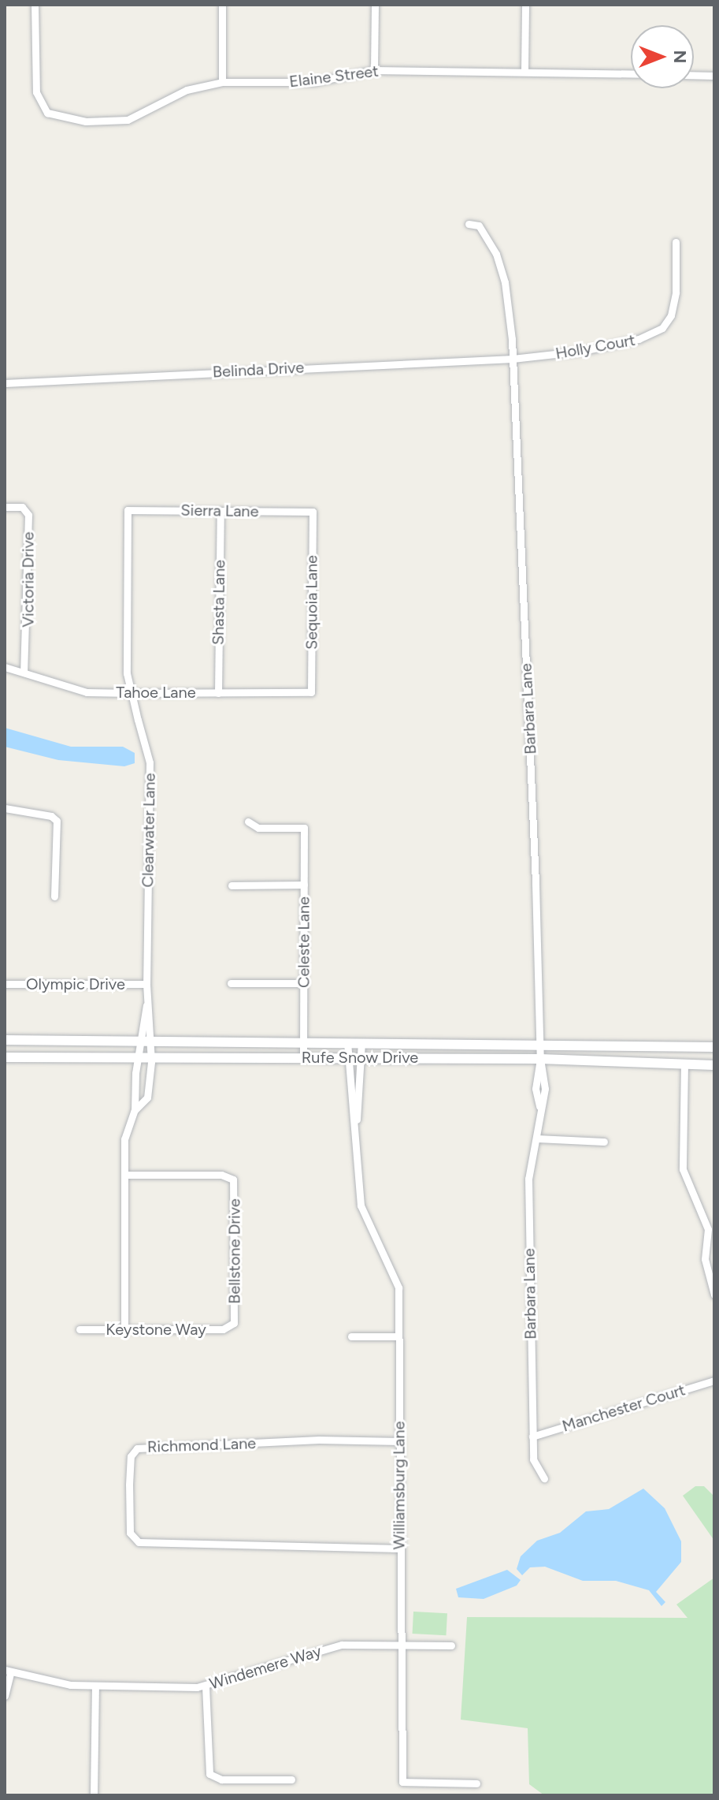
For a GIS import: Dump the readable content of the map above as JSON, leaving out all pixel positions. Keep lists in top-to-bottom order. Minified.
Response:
{"streets":{"main road":["Rufe Snow Drive"],"street":["Elaine Street","Holly Court","Belinda Drive","Sierra Lane","Victoria Drive","Shasta Lane","Sequoia Lane","Tahoe Lane","Barbara Lane","Clearwater Lane","Celeste Lane","Olympic Drive","Bellstone Drive","Keystone Way","Manchester Court","Richmond Lane","Williamsburg Lane","Windemere Way"]},"crossings":[["Holly Court","Belinda Drive"],["Holly Court","Barbara Lane"],["Belinda Drive","Barbara Lane"],["Sierra Lane","Shasta Lane"],["Sierra Lane","Sequoia Lane"],["Sierra Lane","Clearwater Lane"],["Victoria Drive","Tahoe Lane"],["Shasta Lane","Tahoe Lane"],["Sequoia Lane","Tahoe Lane"],["Tahoe Lane","Clearwater Lane"],["Barbara Lane","Rufe Snow Drive"],["Barbara Lane","Manchester Court"],["Clearwater Lane","Olympic Drive"],["Clearwater Lane","Rufe Snow Drive"],["Celeste Lane","Rufe Snow Drive"],["Rufe Snow Drive","Williamsburg Lane"],["Bellstone Drive","Keystone Way"],["Richmond Lane","Williamsburg Lane"],["Williamsburg Lane","Windemere Way"]],"north":"right"}
